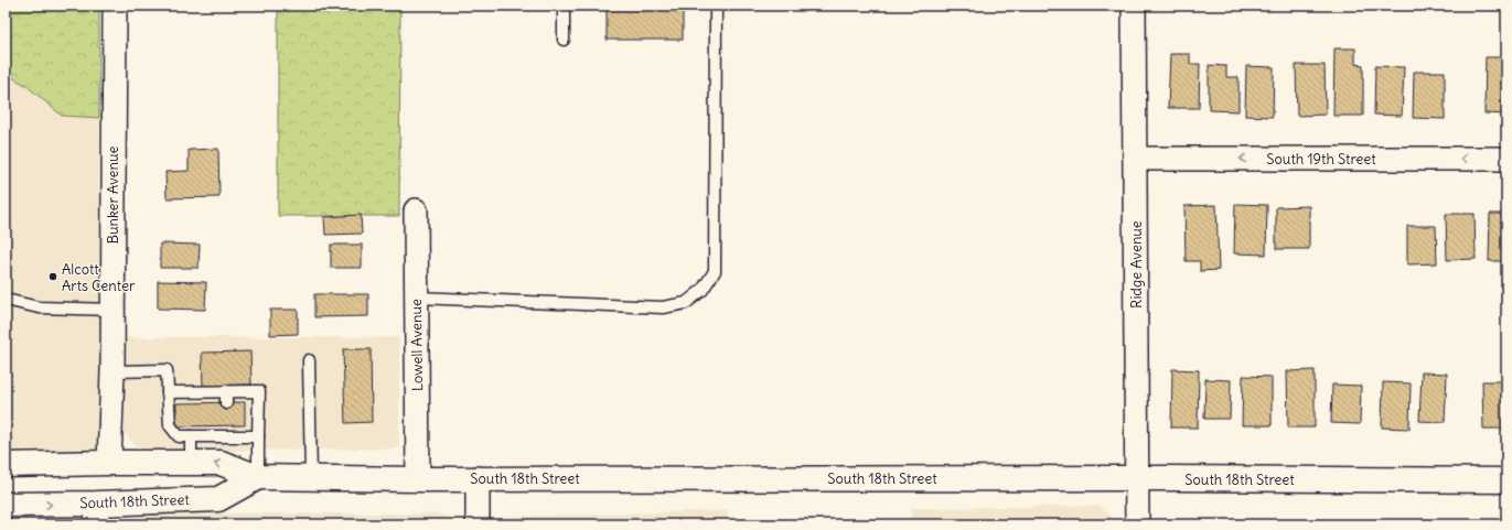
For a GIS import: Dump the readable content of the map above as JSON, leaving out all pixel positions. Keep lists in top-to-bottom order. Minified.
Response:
{"streets":{"main road":["South 18th Street"],"street":["South 19th Street","Bunker Avenue","Ridge Avenue","Lowell Avenue"]},"crossings":[["South 19th Street","Ridge Avenue"],["Bunker Avenue","South 18th Street"],["Ridge Avenue","South 18th Street"],["Lowell Avenue","South 18th Street"]],"one_way":["South 19th Street"],"places":["Alcott Arts Center"]}
